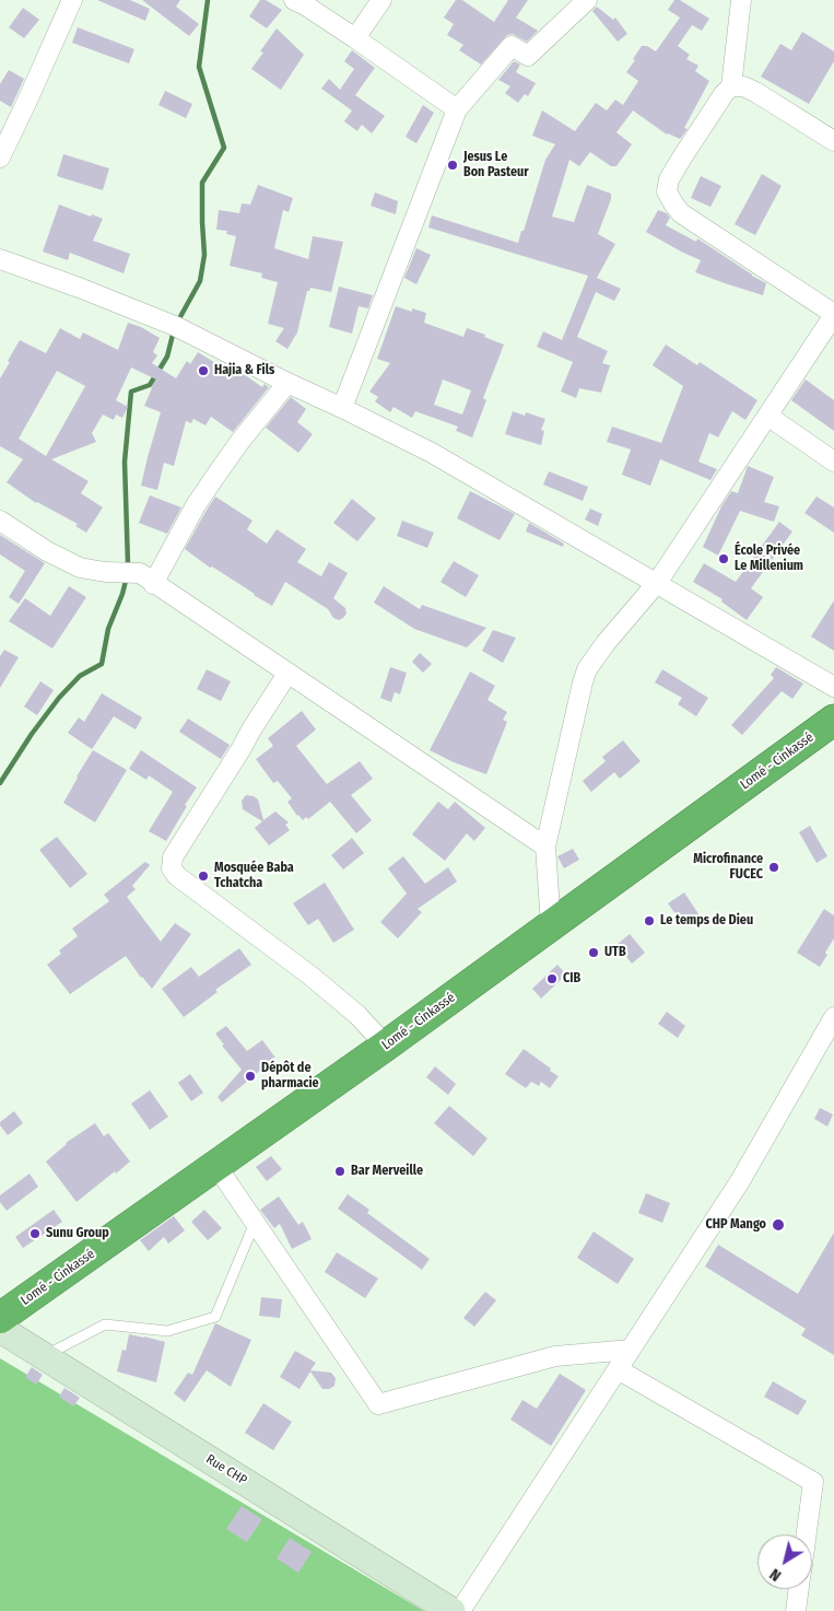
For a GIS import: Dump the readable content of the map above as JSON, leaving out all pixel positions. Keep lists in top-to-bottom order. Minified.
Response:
{"streets":{"highway":["Lomé - Cinkassé"],"street":["Rue CHP"]},"places":["Jesus Le Bon Pasteur","Hajia & Fils","École Privée Le Millenium","Microfinance FUCEC","Mosquée Baba Tchatcha","Le temps de Dieu","UTB","CIB","Dépôt de pharmacie","Bar Merveille","CHP Mango","Sunu Group"],"north":"bottom left"}
